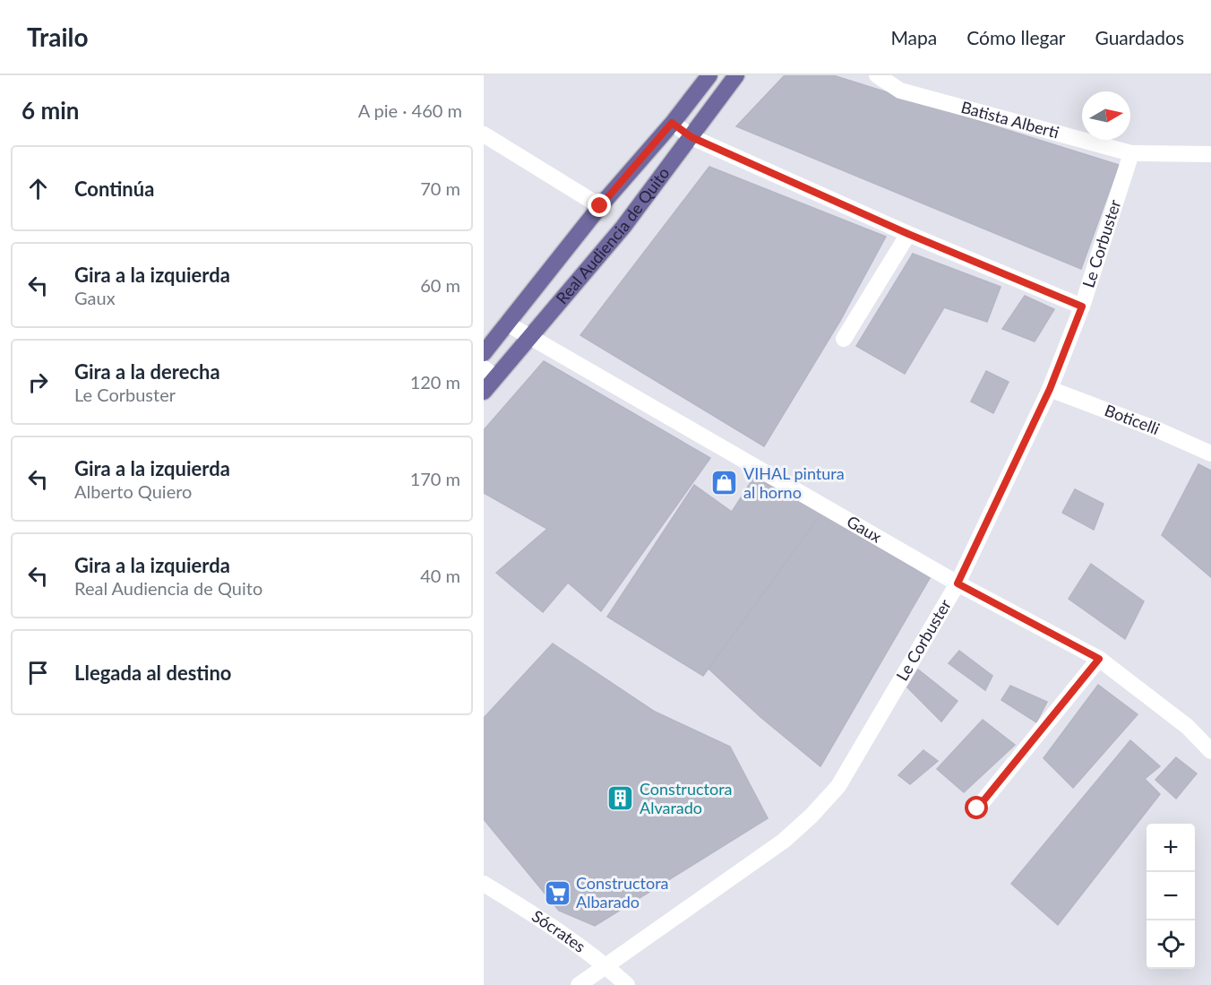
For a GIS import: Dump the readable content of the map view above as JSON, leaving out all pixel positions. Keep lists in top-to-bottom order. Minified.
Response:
{"streets":{"main road":["Real Audiencia de Quito"],"street":["Batista Alberti","Le Corbuster","Boticelli","Gaux","Sócrates"]},"crossings":[["Batista Alberti","Le Corbuster"],["Real Audiencia de Quito","Gaux"],["Le Corbuster","Boticelli"],["Le Corbuster","Gaux"],["Le Corbuster","Sócrates"]],"places":{"shop":["VIHAL pintura al horno"],"building":["Constructora Alvarado"],"supermarket":["Constructora Albarado"]},"north":"right","page":{"header":"Trailo","nav":["Mapa","Cómo llegar","Guardados"],"heading":["6 min","A pie · 460 m"],"list":[["Continúa","70 m"],["Gira a la izquierda","Gaux","60 m"],["Gira a la derecha","Le Corbuster","120 m"],["Gira a la izquierda","Alberto Quiero","170 m"],["Gira a la izquierda","Real Audiencia de Quito","40 m"],"Llegada al destino"],"map_buttons":["+","−"]}}
